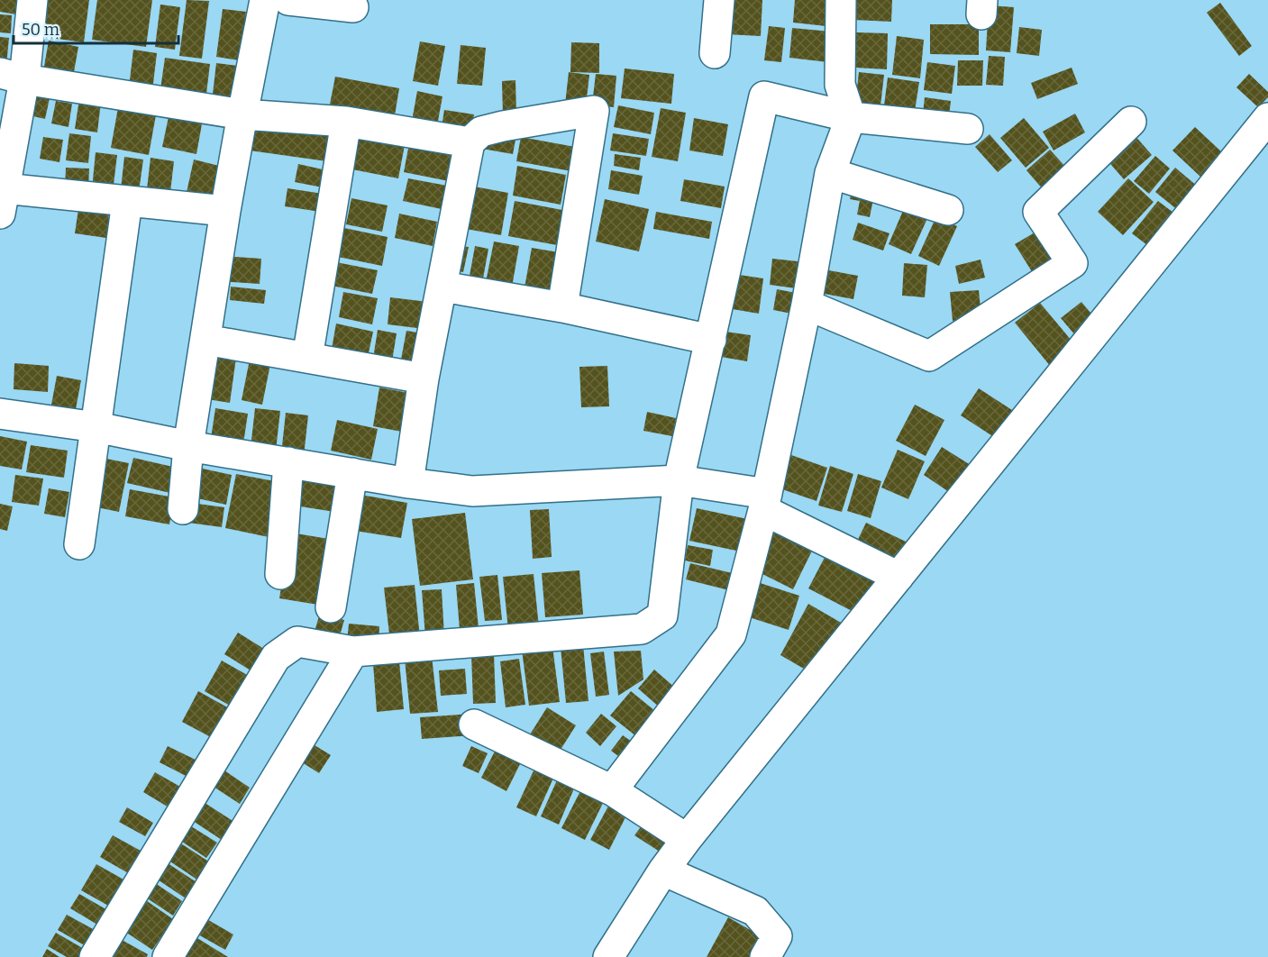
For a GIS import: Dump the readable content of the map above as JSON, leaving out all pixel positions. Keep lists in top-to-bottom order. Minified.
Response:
{"scale_bar":"50 m"}
